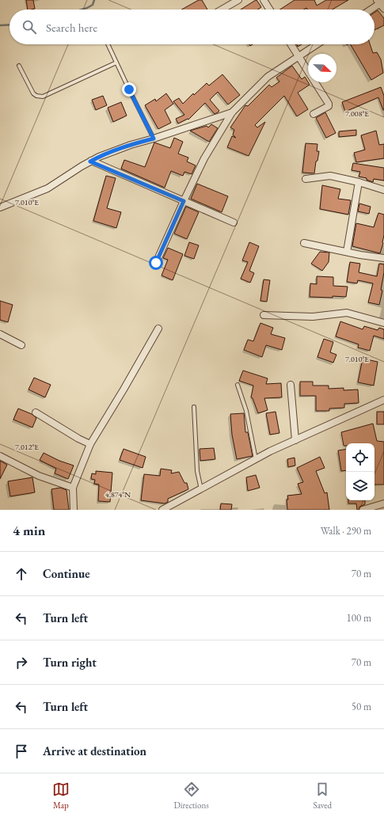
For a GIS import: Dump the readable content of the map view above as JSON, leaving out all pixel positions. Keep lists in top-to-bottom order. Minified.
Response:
{"north":"bottom right","page":{"search":"Search here","heading":["4 min","Walk · 290 m"],"list":[["Continue","70 m"],["Turn left","100 m"],["Turn right","70 m"],["Turn left","50 m"],"Arrive at destination"],"nav":["Map","Directions","Saved"]},"coordinates":["7.008°E","7.010°E","7.012°E","4.874°N"]}
